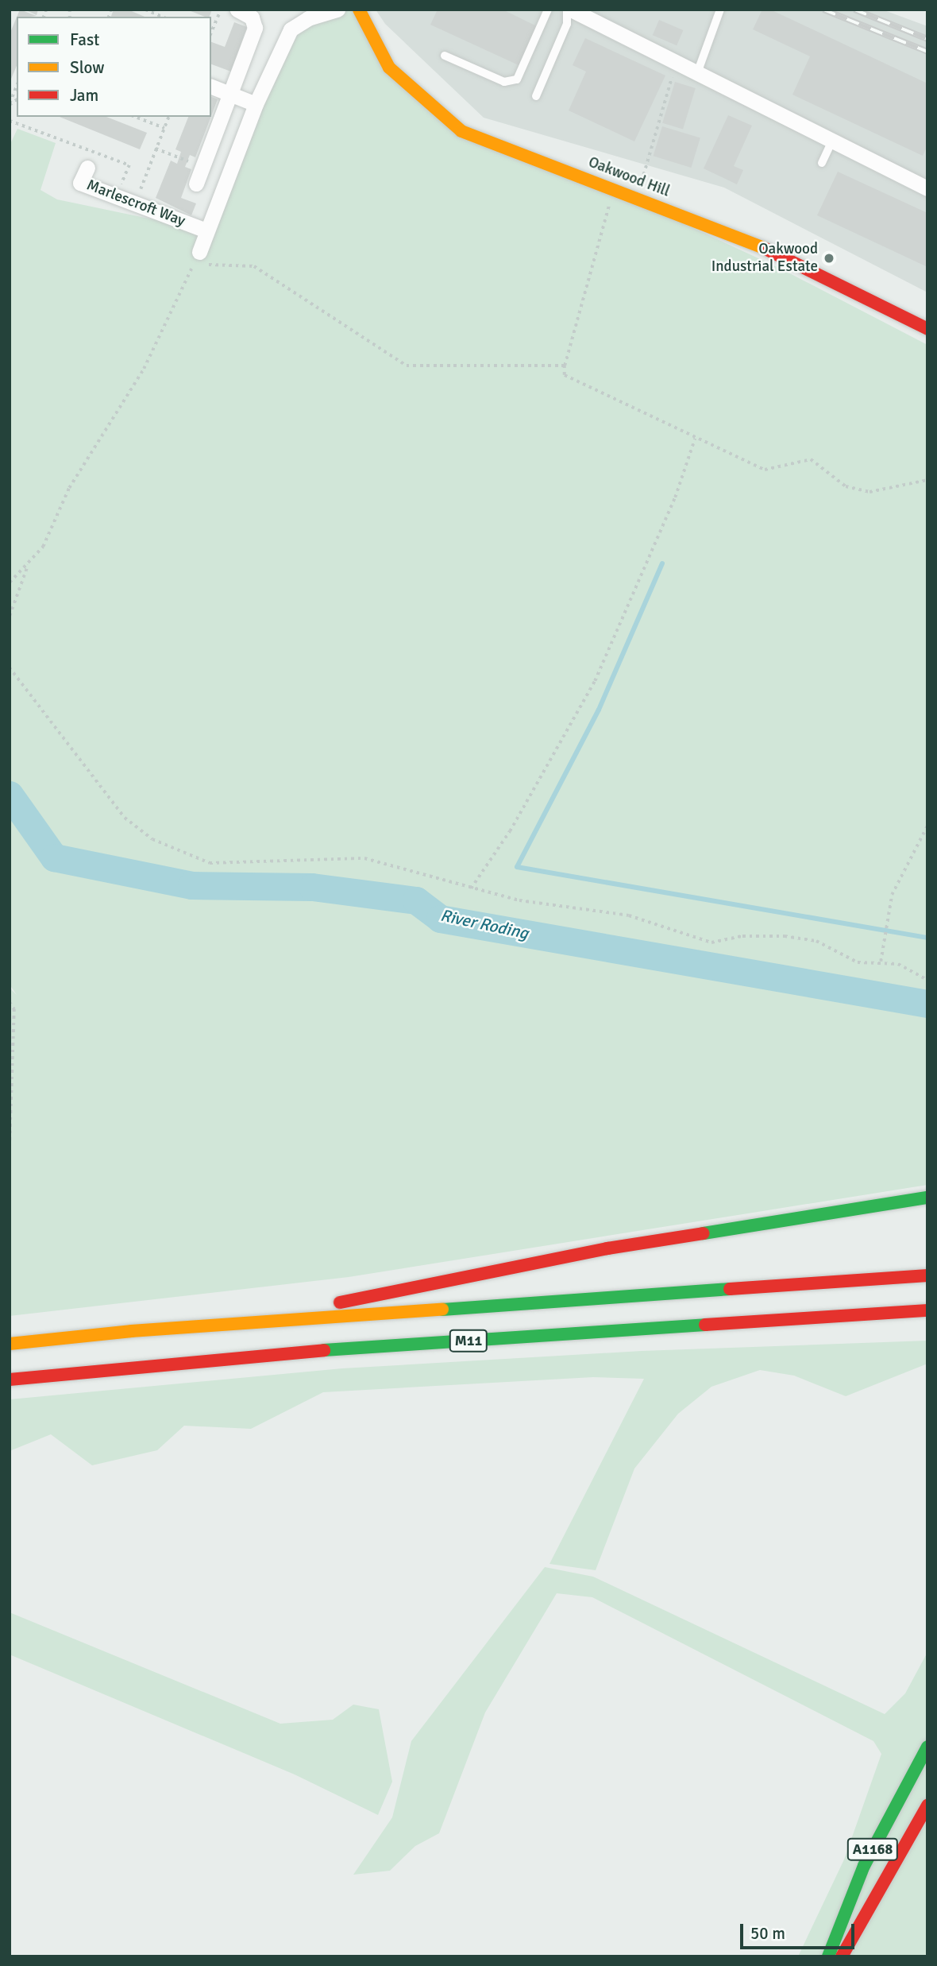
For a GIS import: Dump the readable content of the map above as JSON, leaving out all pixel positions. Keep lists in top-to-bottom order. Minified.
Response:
{"streets":{"main road":["Oakwood Hill","M11","A1168"],"street":["Marlescroft Way"]},"water":["River Roding"],"places":["Oakwood Industrial Estate"],"legend":["Fast","Slow","Jam"],"scale_bar":"50 m"}
